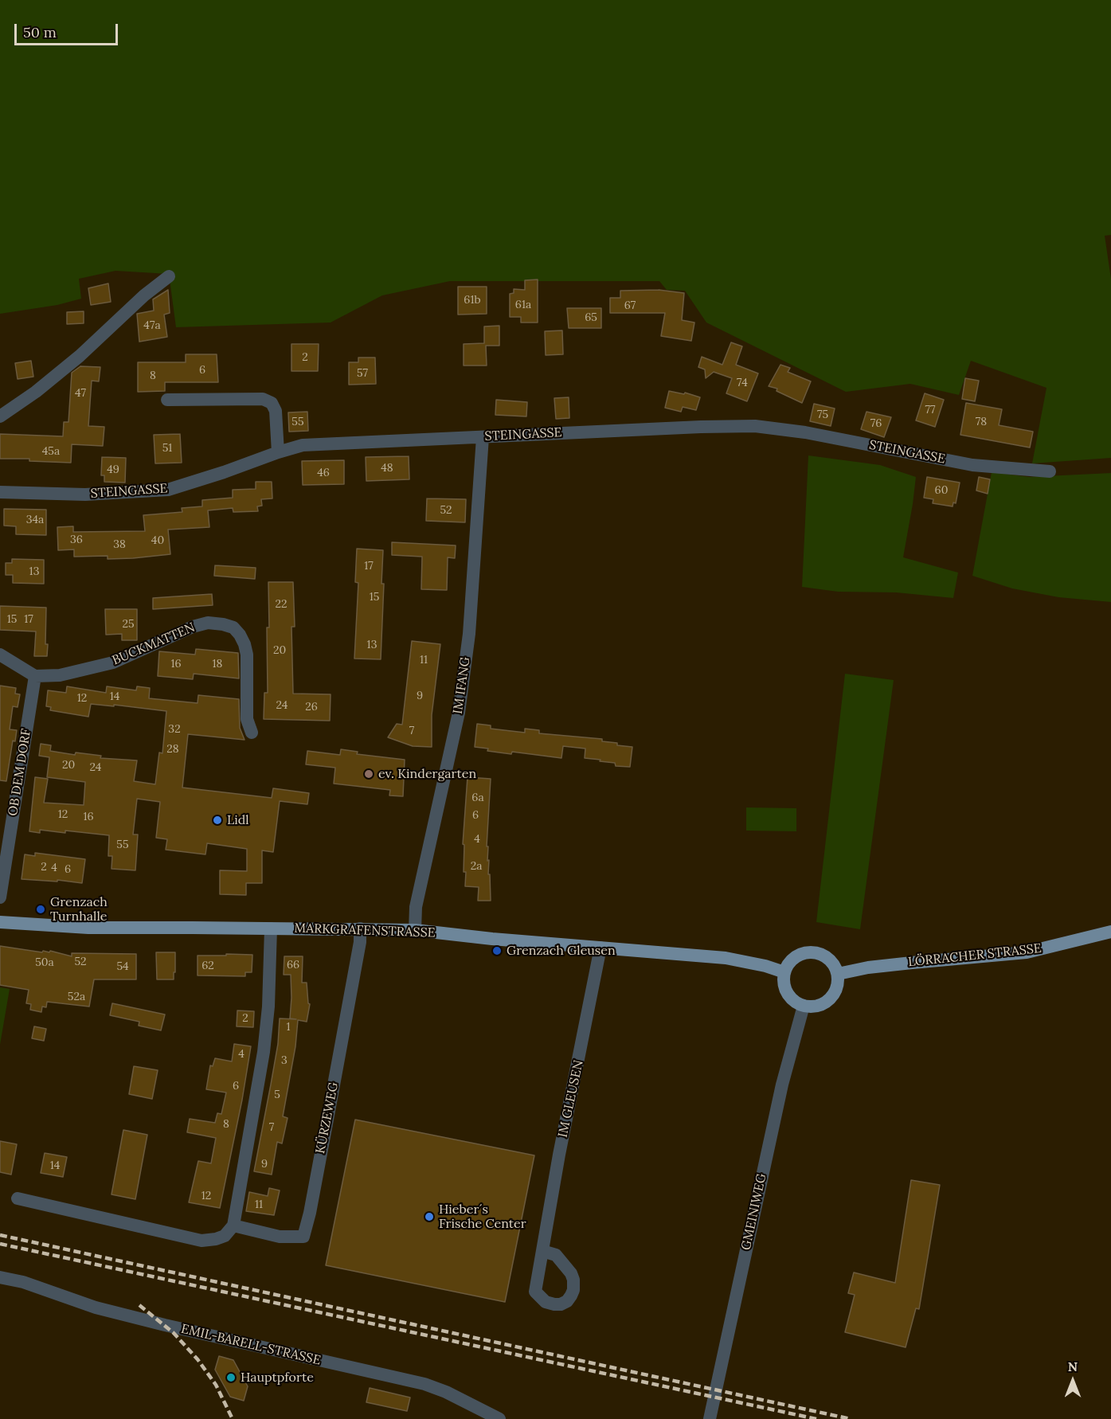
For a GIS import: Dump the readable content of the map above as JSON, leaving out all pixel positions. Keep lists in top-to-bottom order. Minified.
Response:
{"streets":{"main road":["MARKGRAFENSTRASSE","LÖRRACHER STRASSE"],"street":["STEINGASSE","BUCKMATTEN","IM IFANG","OB DEM DORF","IM GLEUSEN","KÜRZEWEG","GMEINIWEG","EMIL-BARELL-STRASSE"]},"crossings":[["STEINGASSE","IM IFANG"],["BUCKMATTEN","OB DEM DORF"],["IM IFANG","MARKGRAFENSTRASSE"],["MARKGRAFENSTRASSE","LÖRRACHER STRASSE"],["MARKGRAFENSTRASSE","IM GLEUSEN"],["MARKGRAFENSTRASSE","KÜRZEWEG"],["MARKGRAFENSTRASSE","GMEINIWEG"],["LÖRRACHER STRASSE","GMEINIWEG"]],"places":["ev. Kindergarten","Lidl","Grenzach Turnhalle","Grenzach Gleusen","Hieber´s Frische Center","Hauptpforte"],"house_numbers":["61b","61a","67","65","47a","2","6","57","8","74","47","77","75","55","78","76","51","45a","48","49","46","60","52","34a","36","40","38","17","13","15","22","15","17","25","13","20","11","16","18","9","14","12","24","26","32","7","28","20","24","6a","12","6","16","4","55","2a","2","4","6","52","50a","66","62","54","52a","2","1","4","3","6","5","8","7","9","14","12","11"],"scale_bar":"50 m","north":"top"}
